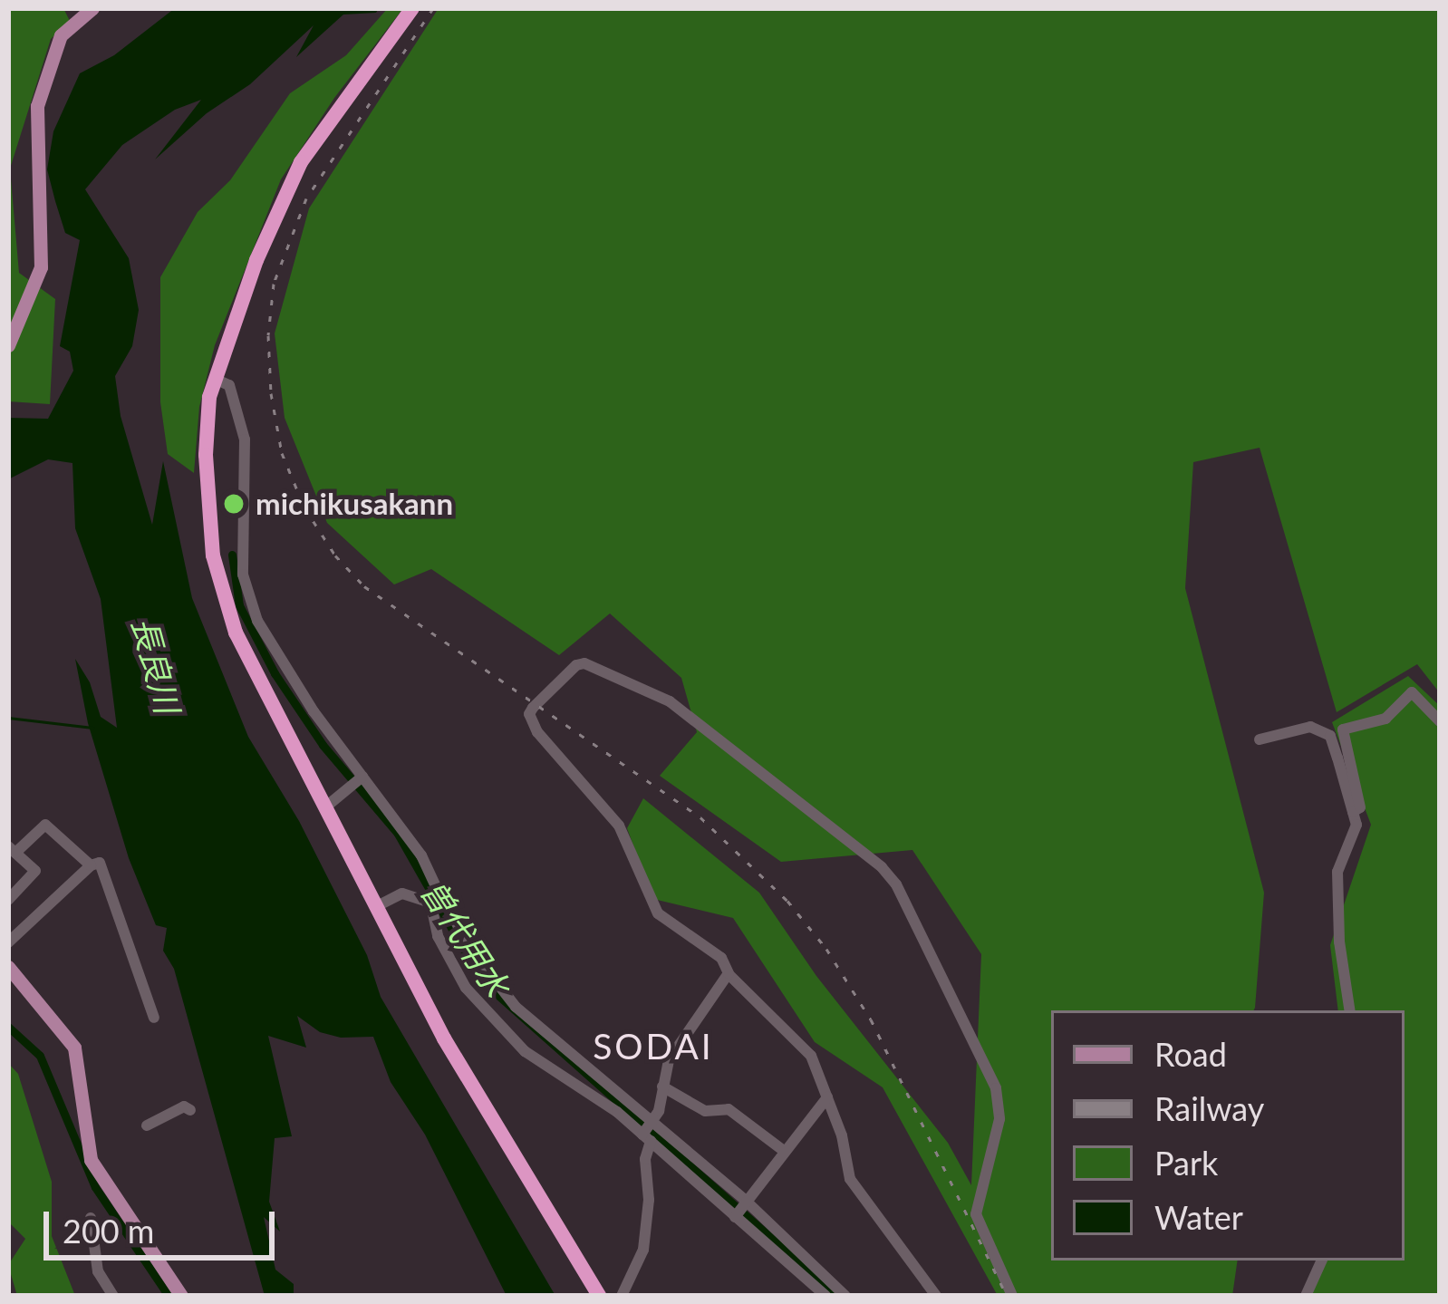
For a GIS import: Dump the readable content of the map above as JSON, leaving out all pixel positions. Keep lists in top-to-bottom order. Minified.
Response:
{"districts":["SODAI"],"water":["長良川","曽代用水"],"places":["michikusakann"],"legend":["Road","Railway","Park","Water"],"scale_bar":"200 m"}
